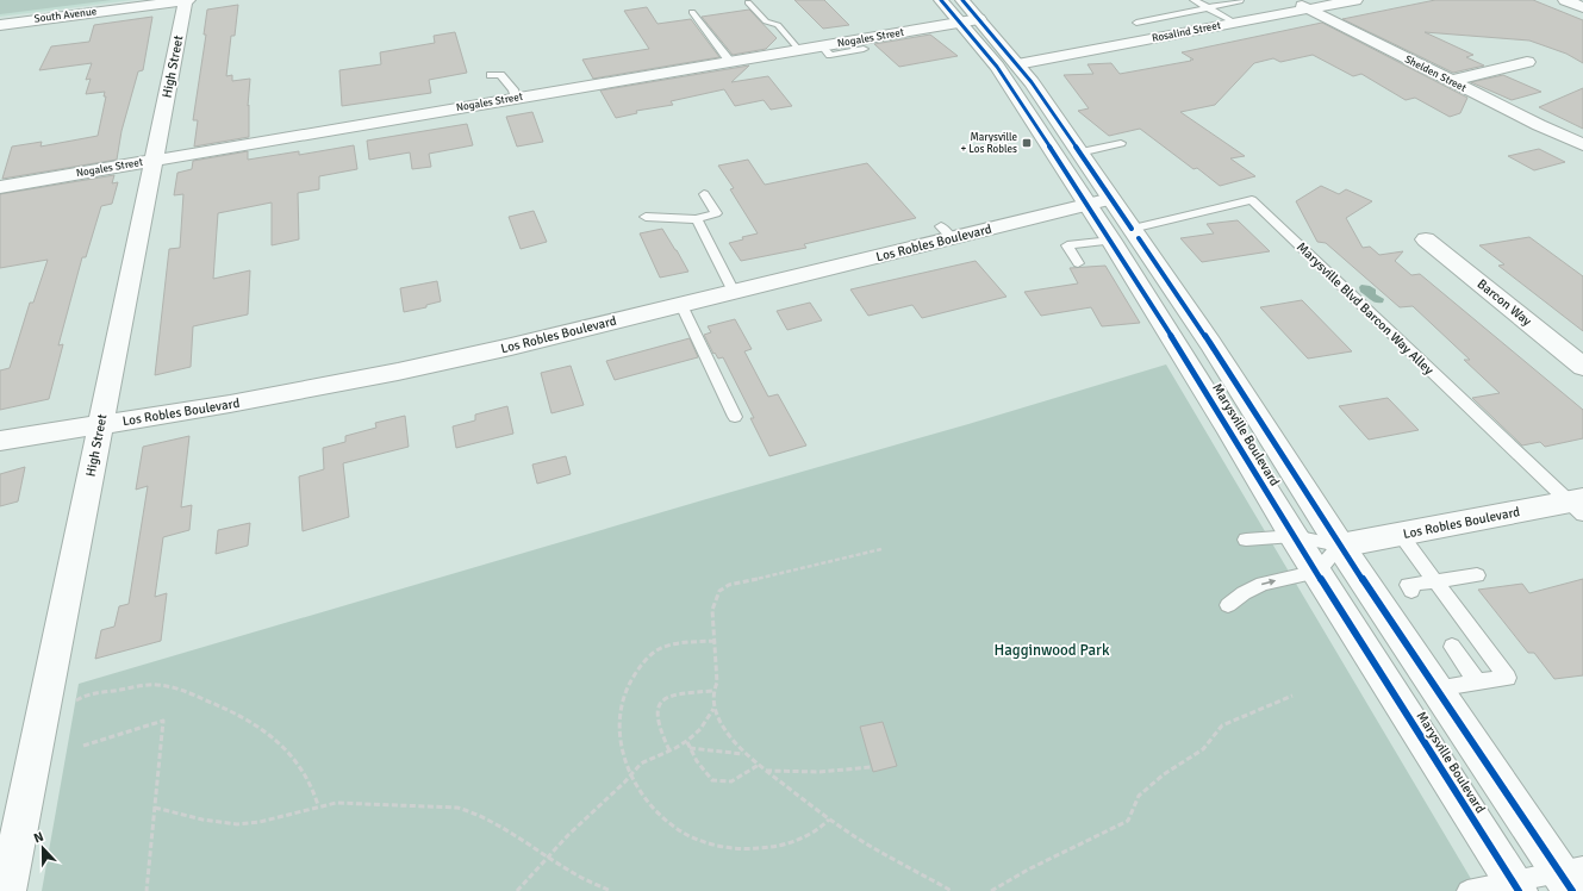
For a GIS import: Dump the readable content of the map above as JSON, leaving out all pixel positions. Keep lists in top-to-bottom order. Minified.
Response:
{"streets":{"street":["South Avenue","Rosalind Street","Nogales Street","High Street","Shelden Street","Los Robles Boulevard","Barcon Way","Marysville Boulevard"],"lane":["Marysville Blvd Barcon Way Alley"]},"crossings":[["South Avenue","High Street"],["Rosalind Street","Shelden Street"],["Rosalind Street","Marysville Boulevard"],["Nogales Street","High Street"],["Nogales Street","Marysville Boulevard"],["High Street","Los Robles Boulevard"],["Los Robles Boulevard","Marysville Blvd Barcon Way Alley"],["Los Robles Boulevard","Marysville Boulevard"],["Marysville Blvd Barcon Way Alley","Marysville Boulevard"]],"parks":["Hagginwood Park"],"places":{"transit":["Marysville + Los Robles"]},"north":"top"}
